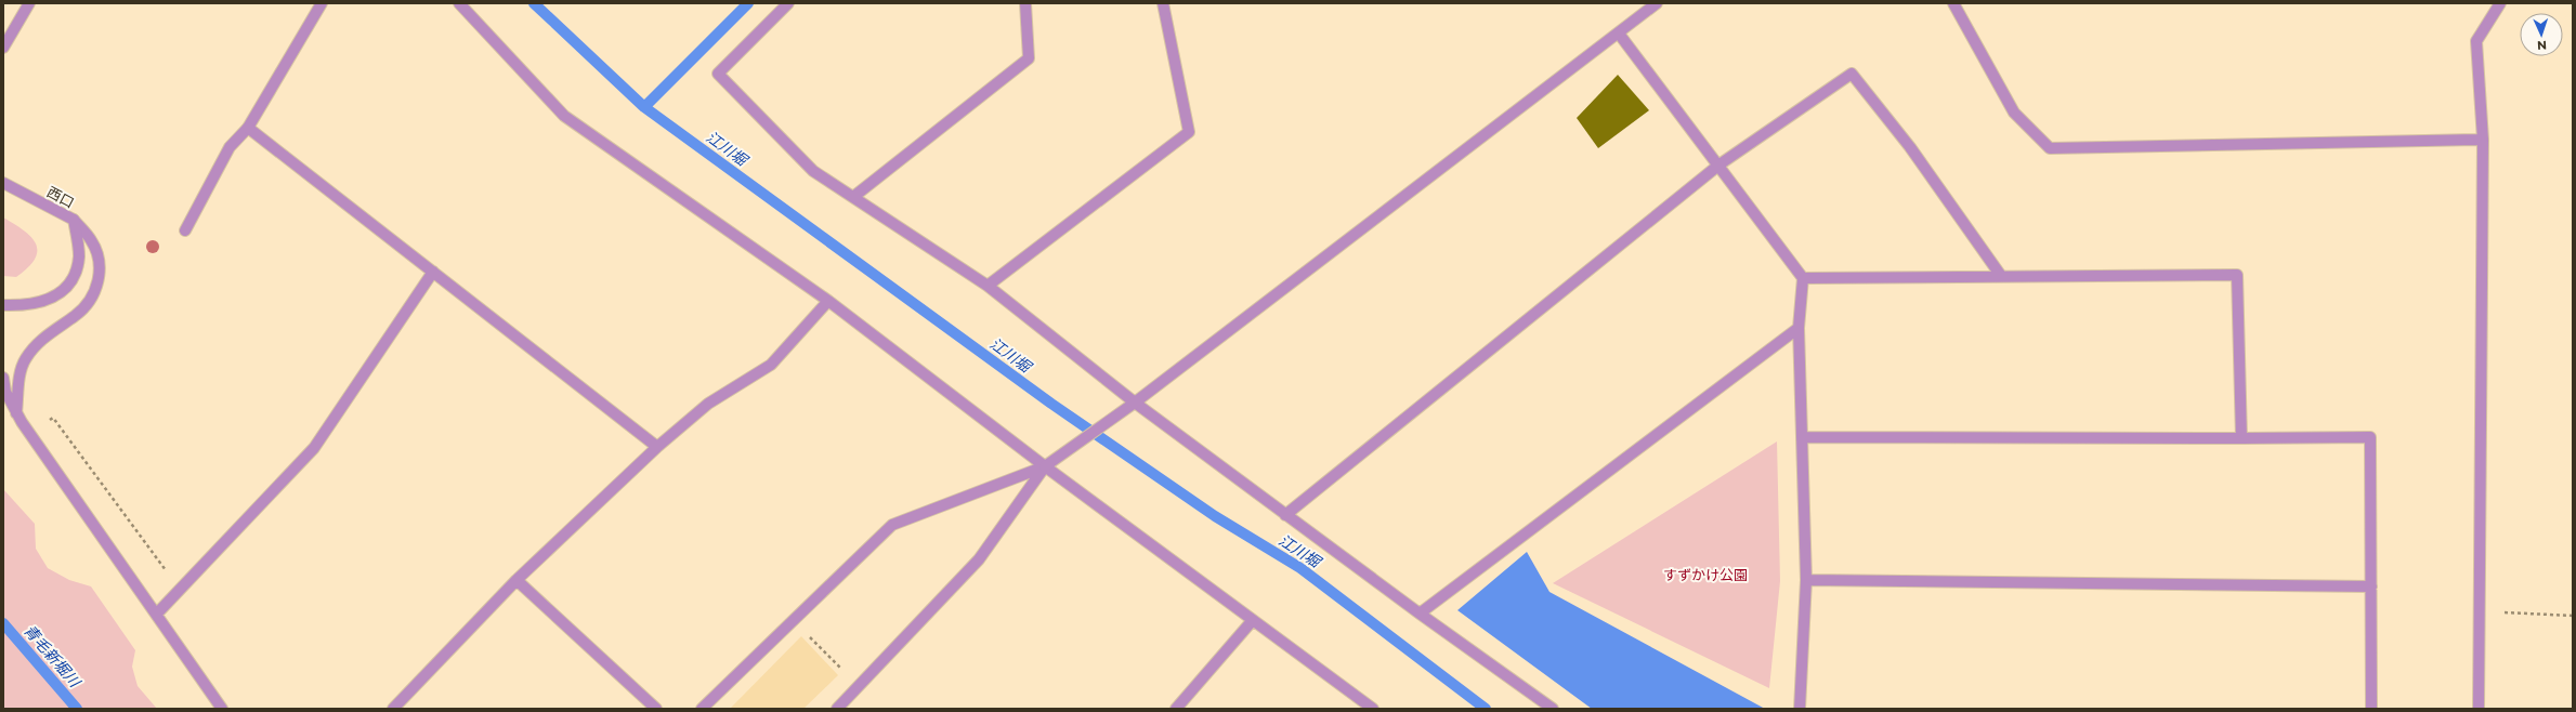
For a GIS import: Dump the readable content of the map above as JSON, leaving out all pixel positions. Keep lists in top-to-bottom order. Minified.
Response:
{"streets":{"street":["西口"]},"water":["江川堀","青毛新堀川"],"parks":["すずかけ公園"],"north":"bottom"}
